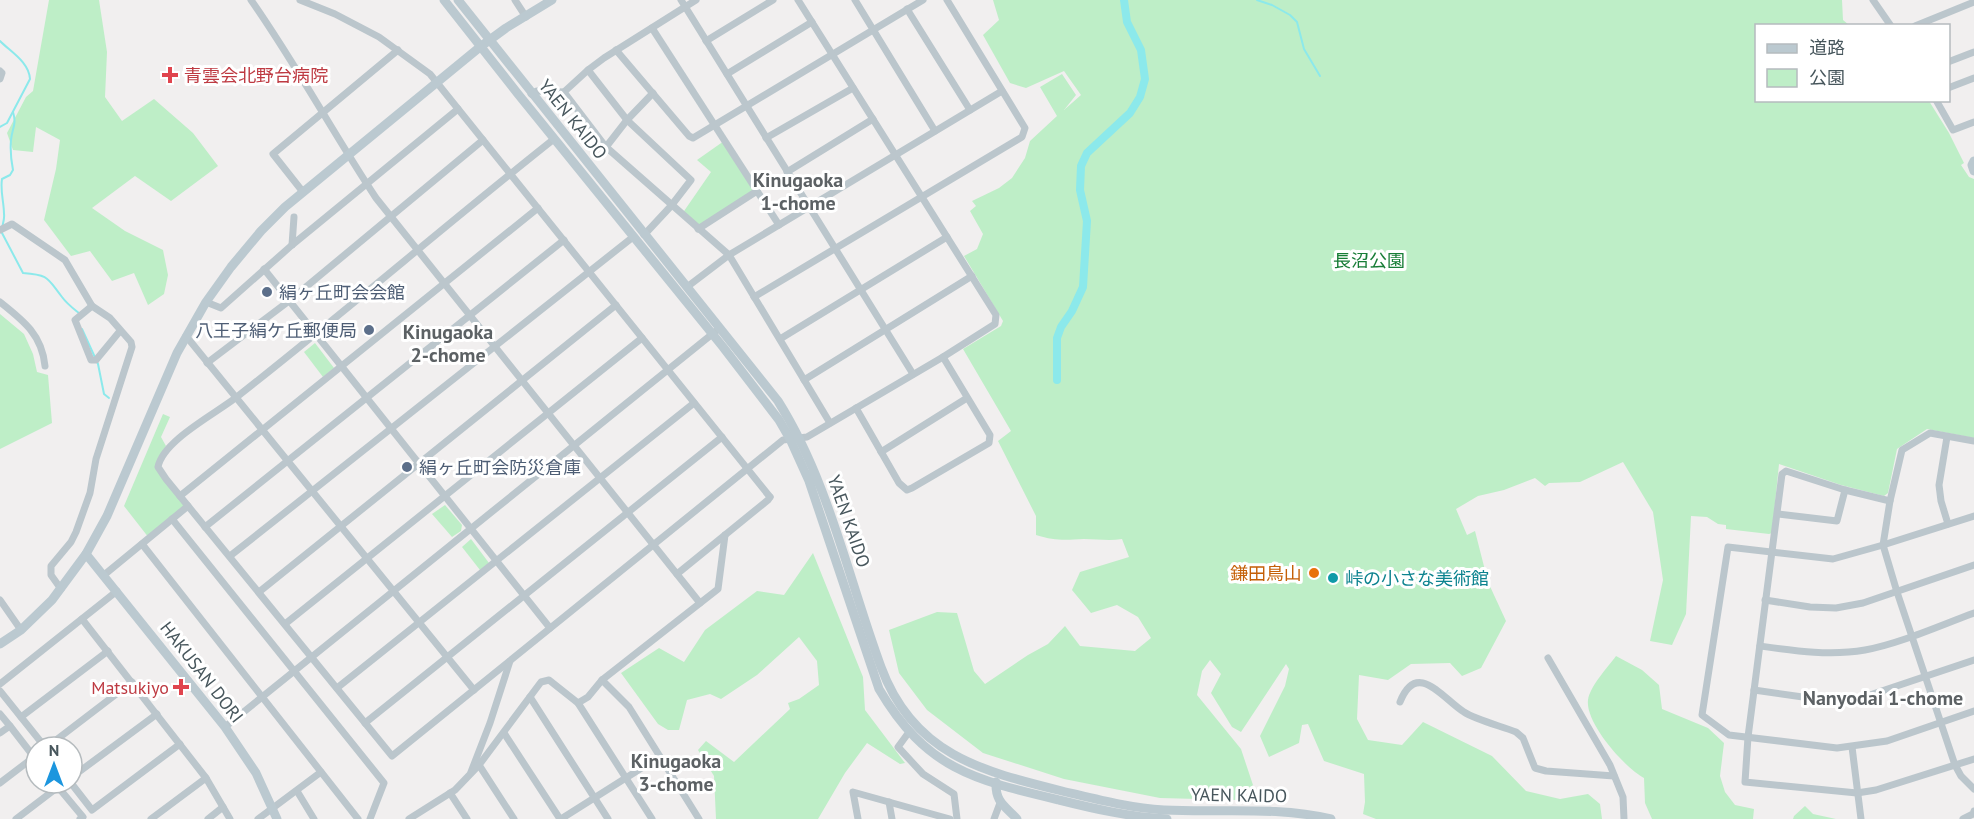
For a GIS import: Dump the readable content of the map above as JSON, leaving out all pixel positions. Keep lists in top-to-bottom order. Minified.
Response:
{"streets":{"main road":["YAEN KAIDO","HAKUSAN DORI"]},"districts":["Kinugaoka 1-chome","Kinugaoka 2-chome","Nanyodai 1-chome","Kinugaoka 3-chome"],"parks":["長沼公園"],"places":{"health":["青雲会北野台病院","Matsukiyo"],"other":["絹ヶ丘町会会館","八王子絹ケ丘郵便局","絹ヶ丘町会防災倉庫","鎌田鳥山","峠の小さな美術館"]},"legend":["道路","公園"],"north":"top"}
